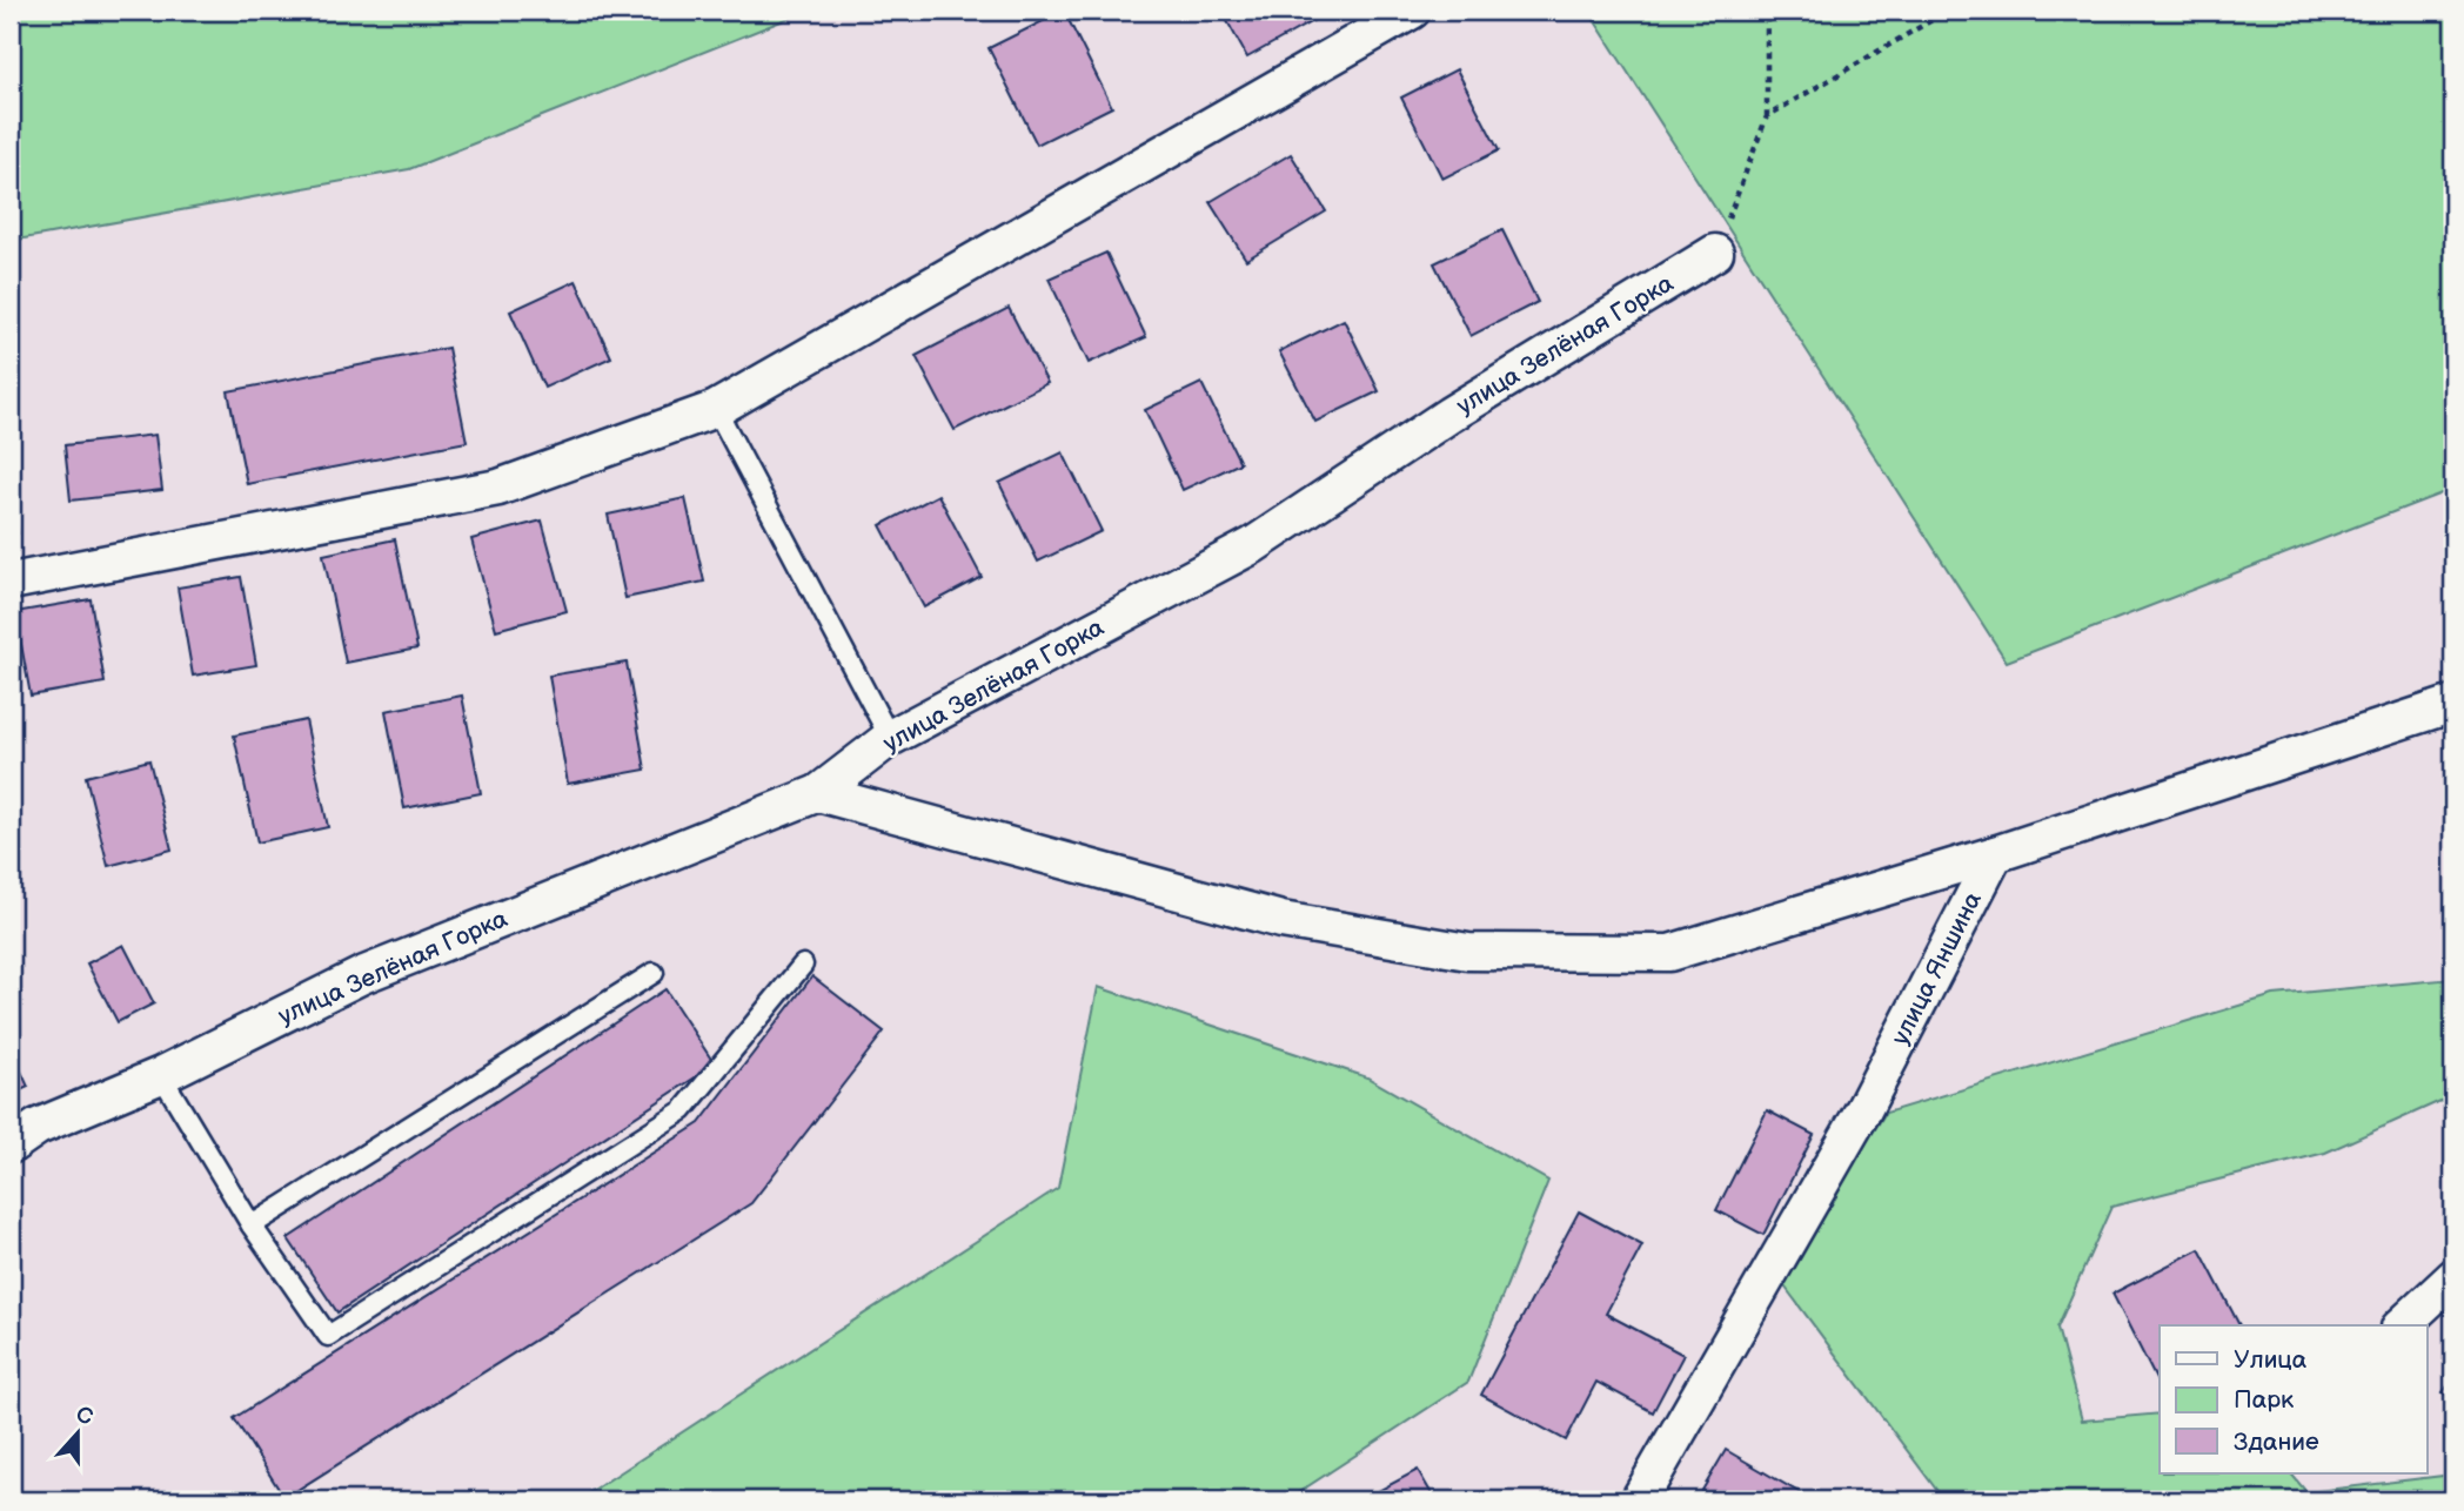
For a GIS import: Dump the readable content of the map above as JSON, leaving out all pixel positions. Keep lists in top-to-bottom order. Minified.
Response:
{"streets":{"street":["улица Зелёная Горка","улица Яншина"]},"legend":["Улица","Парк","Здание"],"north":"top"}
